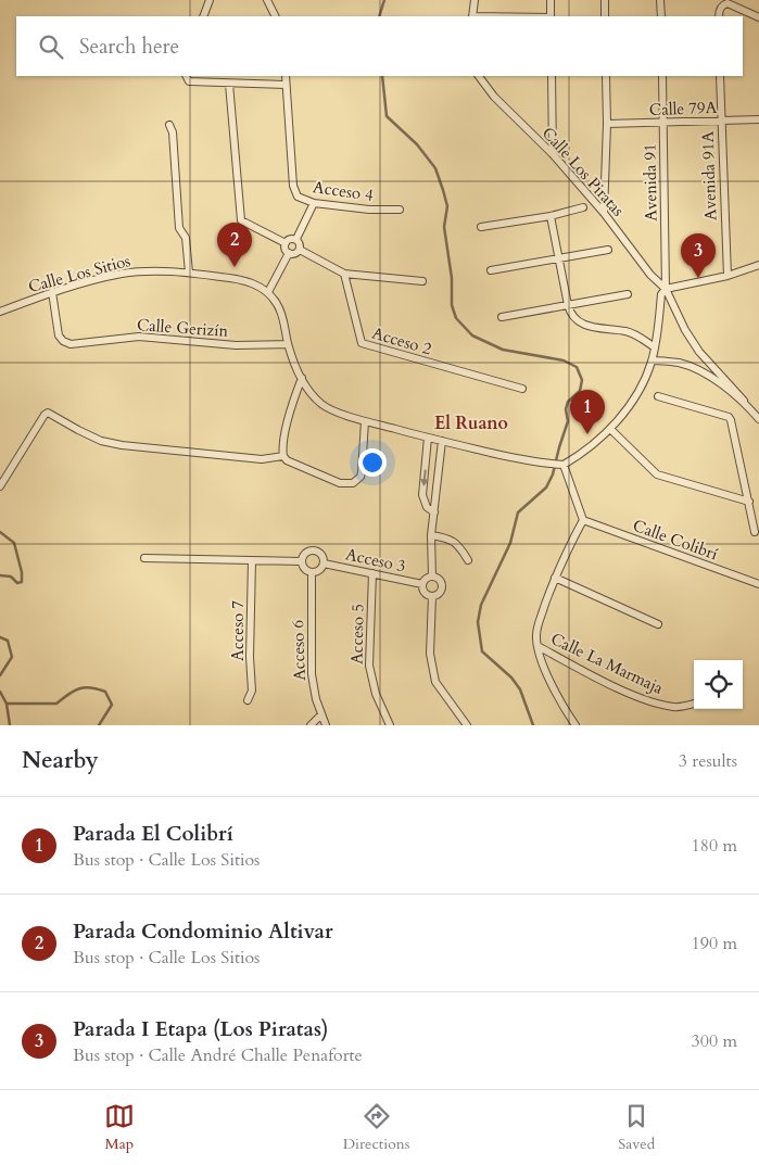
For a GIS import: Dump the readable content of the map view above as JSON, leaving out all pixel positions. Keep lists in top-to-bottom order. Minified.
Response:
{"streets":{"street":["Calle 79A","Calle Los Piratas","Avenida 91A","Avenida 91","Acceso 4","Calle Los Sitios","Calle Gerizín","Acceso 2","Calle Colibrí","Acceso 3","Acceso 7","Acceso 5","Acceso 6","Calle La Marmaja"]},"crossings":[["Calle 79A","Avenida 91A"],["Calle 79A","Avenida 91"],["Calle Los Piratas","Avenida 91"],["Calle Los Sitios","Calle Gerizín"],["Acceso 3","Acceso 5"],["Acceso 3","Acceso 6"]],"districts":["El Ruano"],"page":{"search":"Search here","pins":["2","3","1"],"heading":["Nearby","3 results"],"list":[{"mark":"1","name":"Parada El Colibrí","note":"Bus stop · Calle Los Sitios","value":"180 m"},{"mark":"2","name":"Parada Condominio Altivar","note":"Bus stop · Calle Los Sitios","value":"190 m"},{"mark":"3","name":"Parada I Etapa (Los Piratas)","note":"Bus stop · Calle André Challe Penaforte","value":"300 m"}],"nav":["Map","Directions","Saved"]}}
